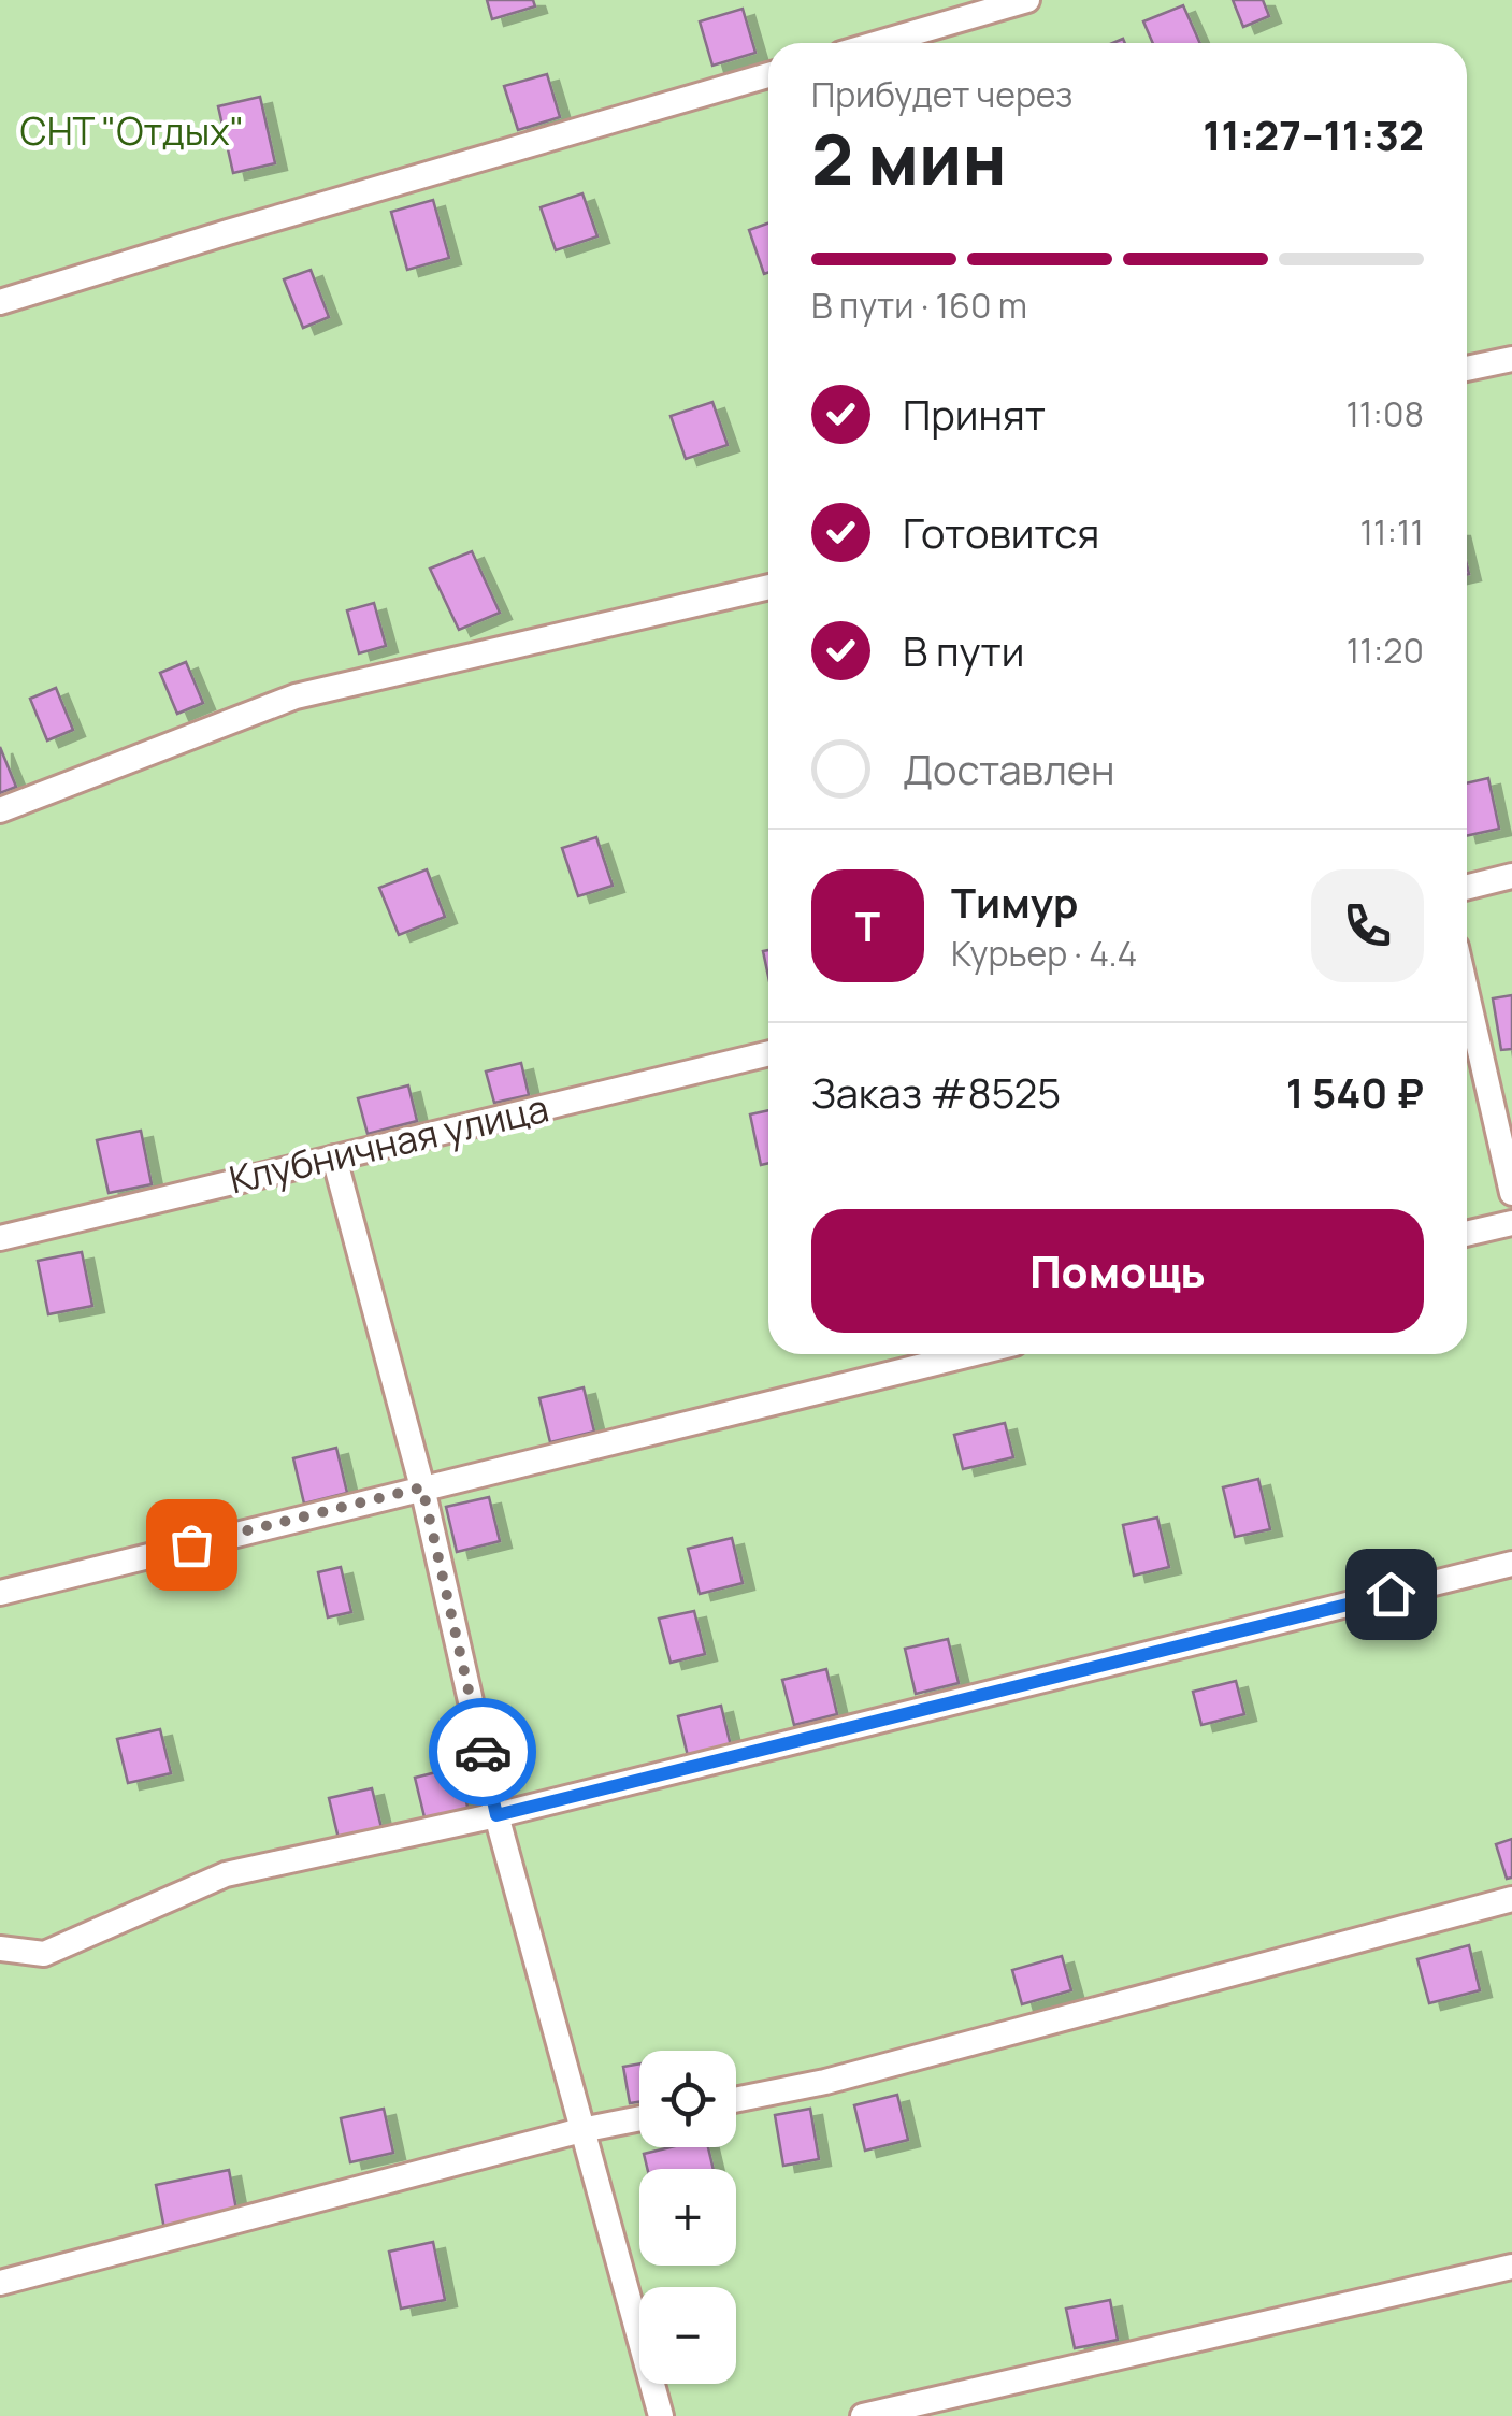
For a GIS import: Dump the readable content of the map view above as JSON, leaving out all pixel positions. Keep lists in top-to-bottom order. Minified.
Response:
{"streets":{"lane":["Клубничная улица"]},"parks":["СНТ \"Отдых\""],"page":{"heading":["2 мин","Прибудет через","11:27–11:32"],"panel":["Тимур","Курьер · 4.4","Заказ #8525","1 540 ₽"],"bar":"В пути · 160 m","list":[["Принят","11:08"],["Готовится","11:11"],["В пути","11:20"],"Доставлен"],"round":"Т","buttons":"Помощь","map_buttons":["+","−"]}}
